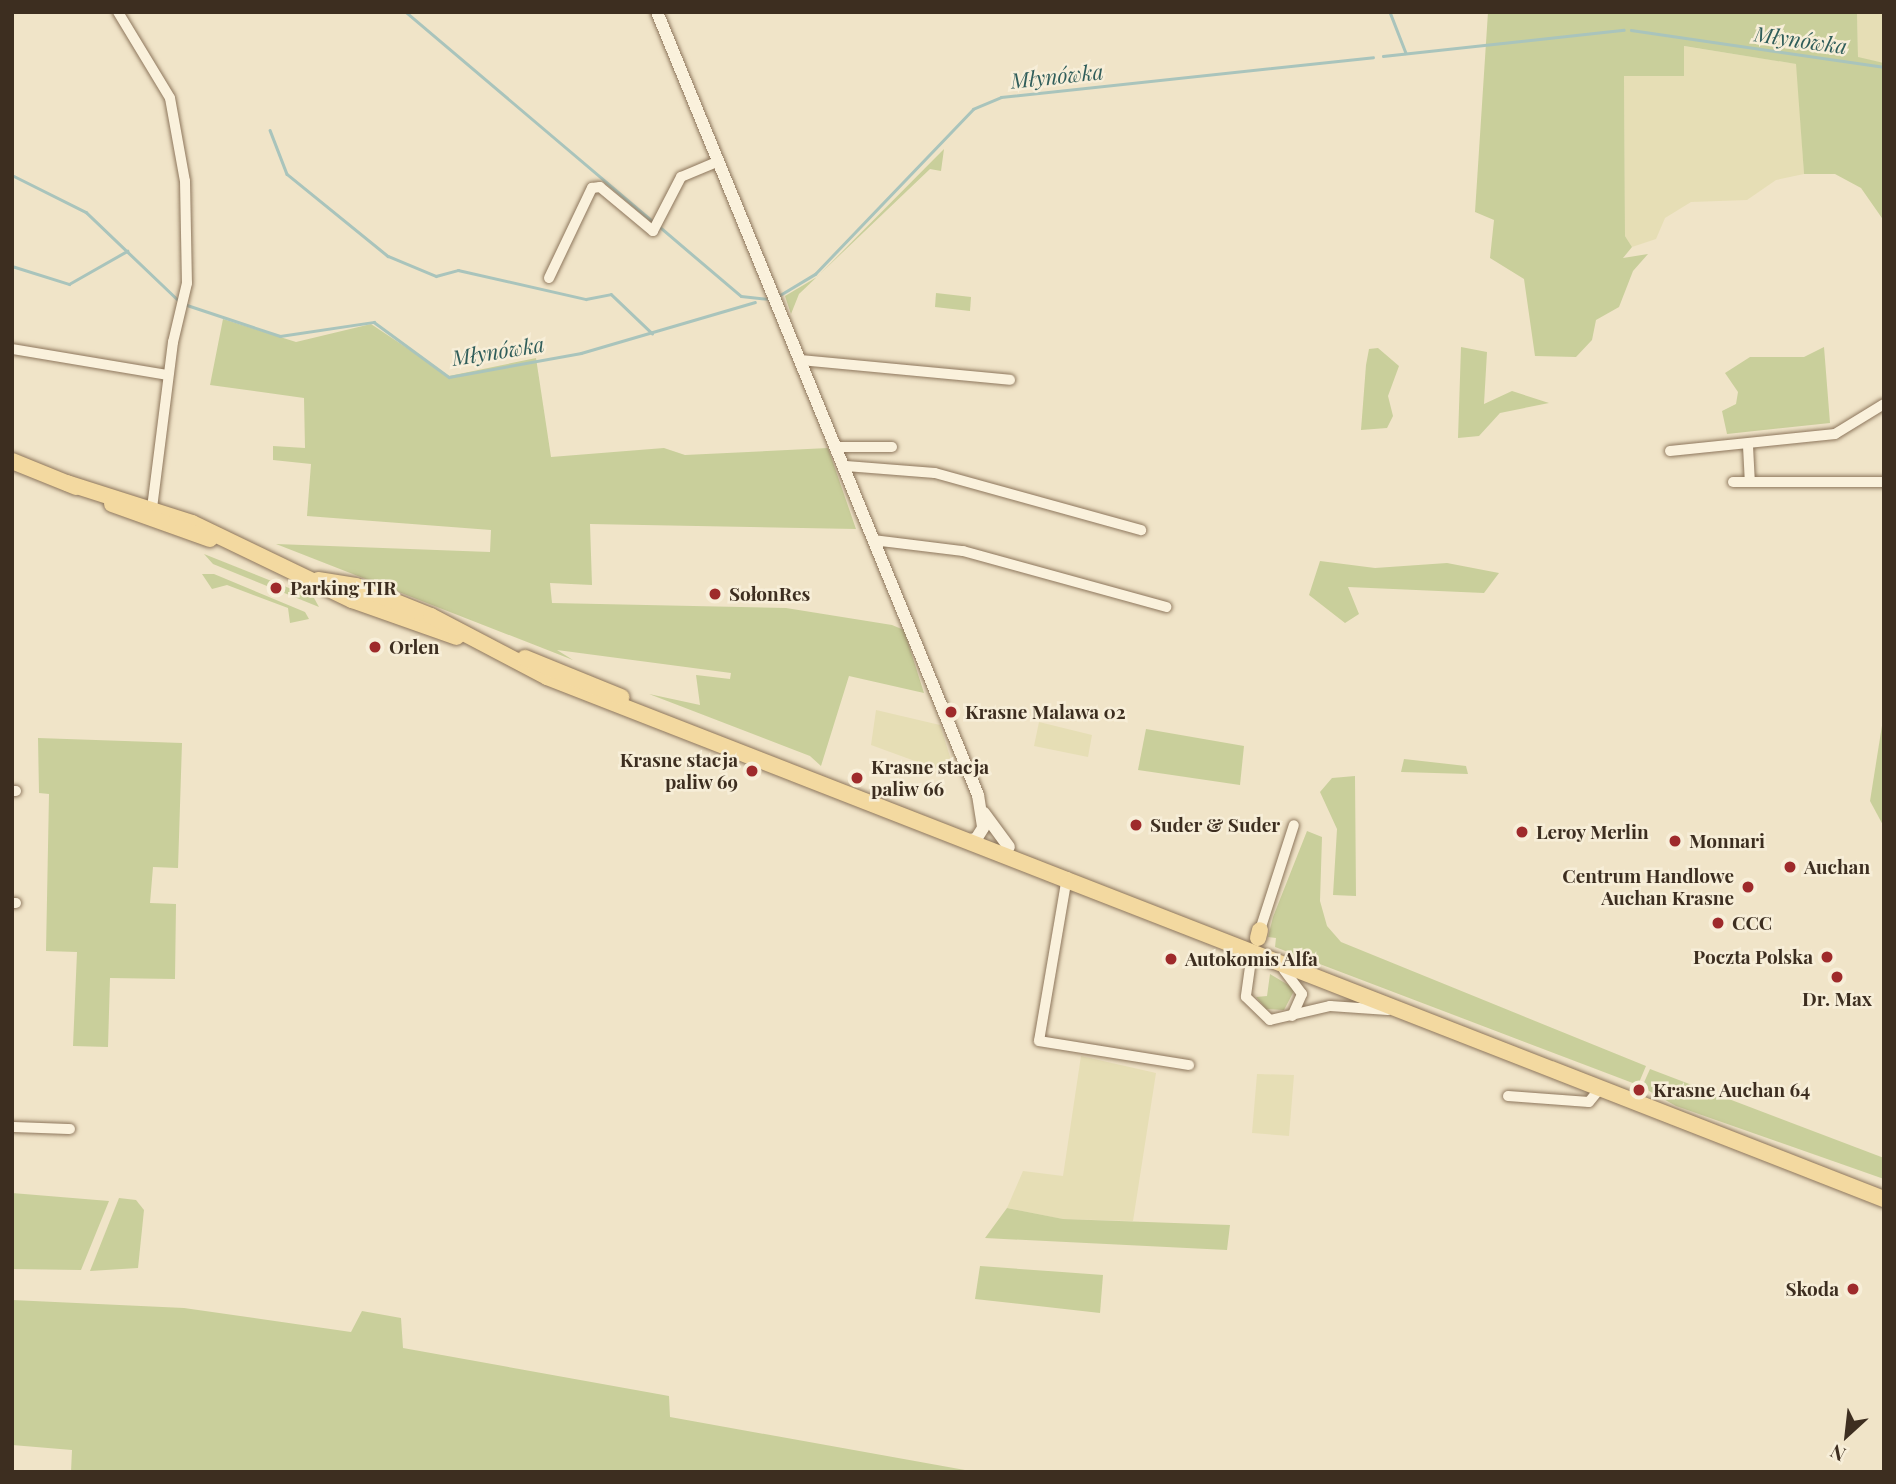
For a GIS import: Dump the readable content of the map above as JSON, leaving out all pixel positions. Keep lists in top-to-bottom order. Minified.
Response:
{"water":["Młynówka"],"places":["Parking TIR","SołonRes","Orlen","Krasne Malawa 02","Krasne stacja paliw 69","Krasne stacja paliw 66","Suder & Suder","Leroy Merlin","Monnari","Auchan","Centrum Handlowe Auchan Krasne","CCC","Poczta Polska","Autokomis Alfa","Dr. Max","Krasne Auchan 64","Skoda"],"north":"bottom left"}
